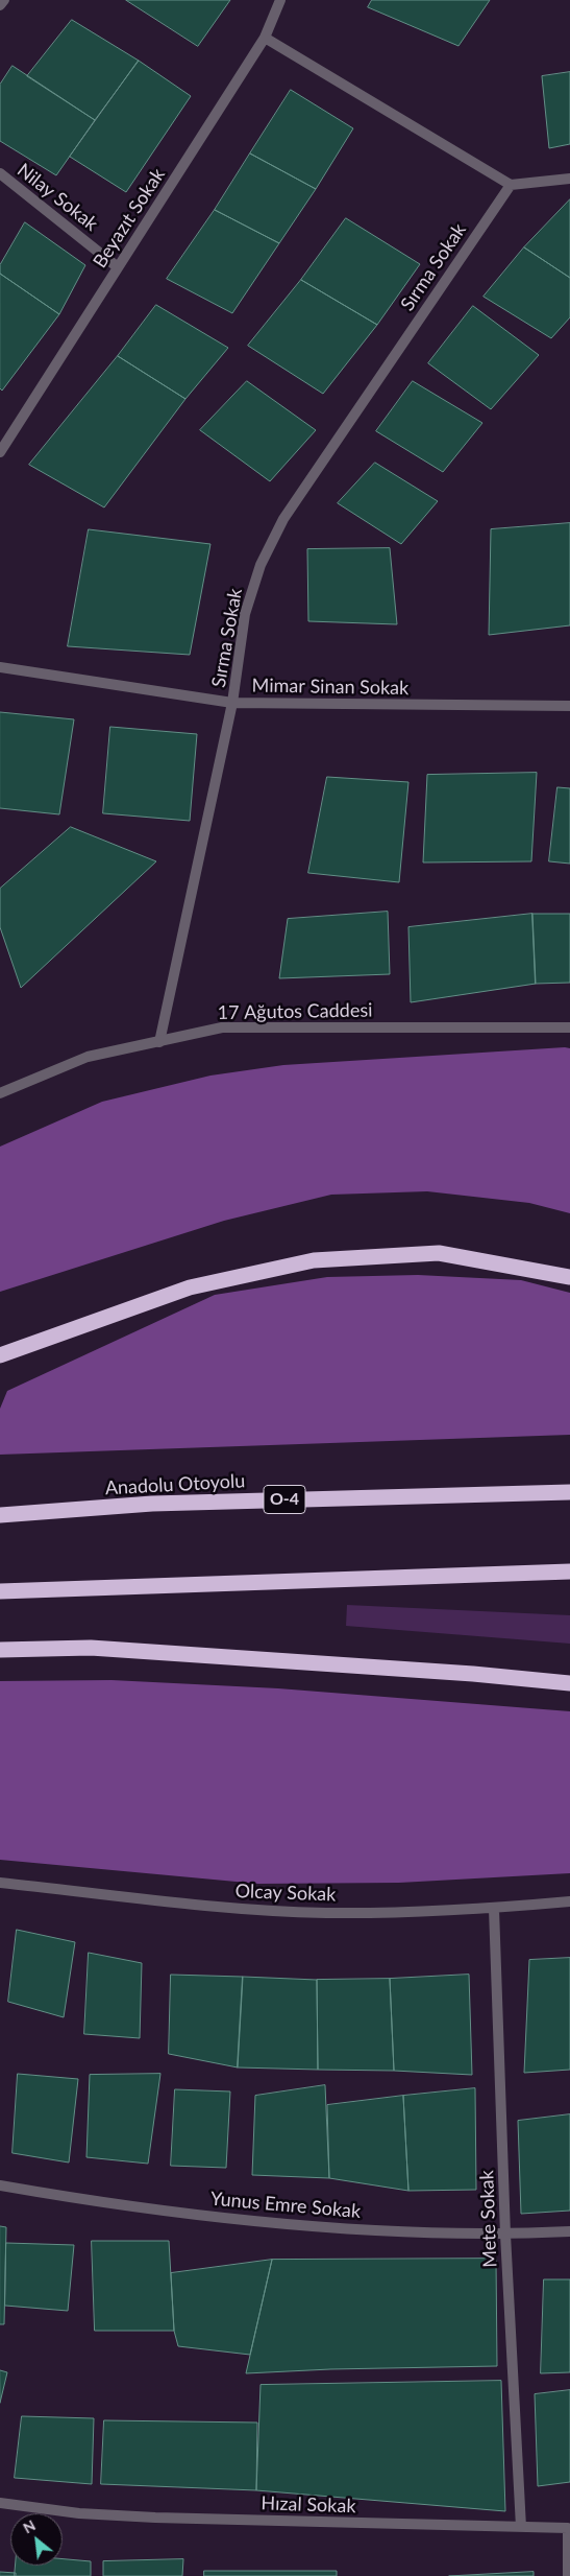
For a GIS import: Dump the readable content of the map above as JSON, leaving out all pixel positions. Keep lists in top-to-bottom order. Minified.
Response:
{"streets":{"highway":["Anadolu Otoyolu","O-4"],"street":["Nilay Sokak","Beyazıt Sokak","Sırma Sokak","Mimar Sinan Sokak","17 Ağutos Caddesi","Olcay Sokak","Yunus Emre Sokak","Mete Sokak","Hızal Sokak"]},"crossings":[["Nilay Sokak","Beyazıt Sokak"],["Sırma Sokak","Mimar Sinan Sokak"],["Sırma Sokak","17 Ağutos Caddesi"],["Olcay Sokak","Mete Sokak"],["Yunus Emre Sokak","Mete Sokak"],["Mete Sokak","Hızal Sokak"]],"north":"top left"}
